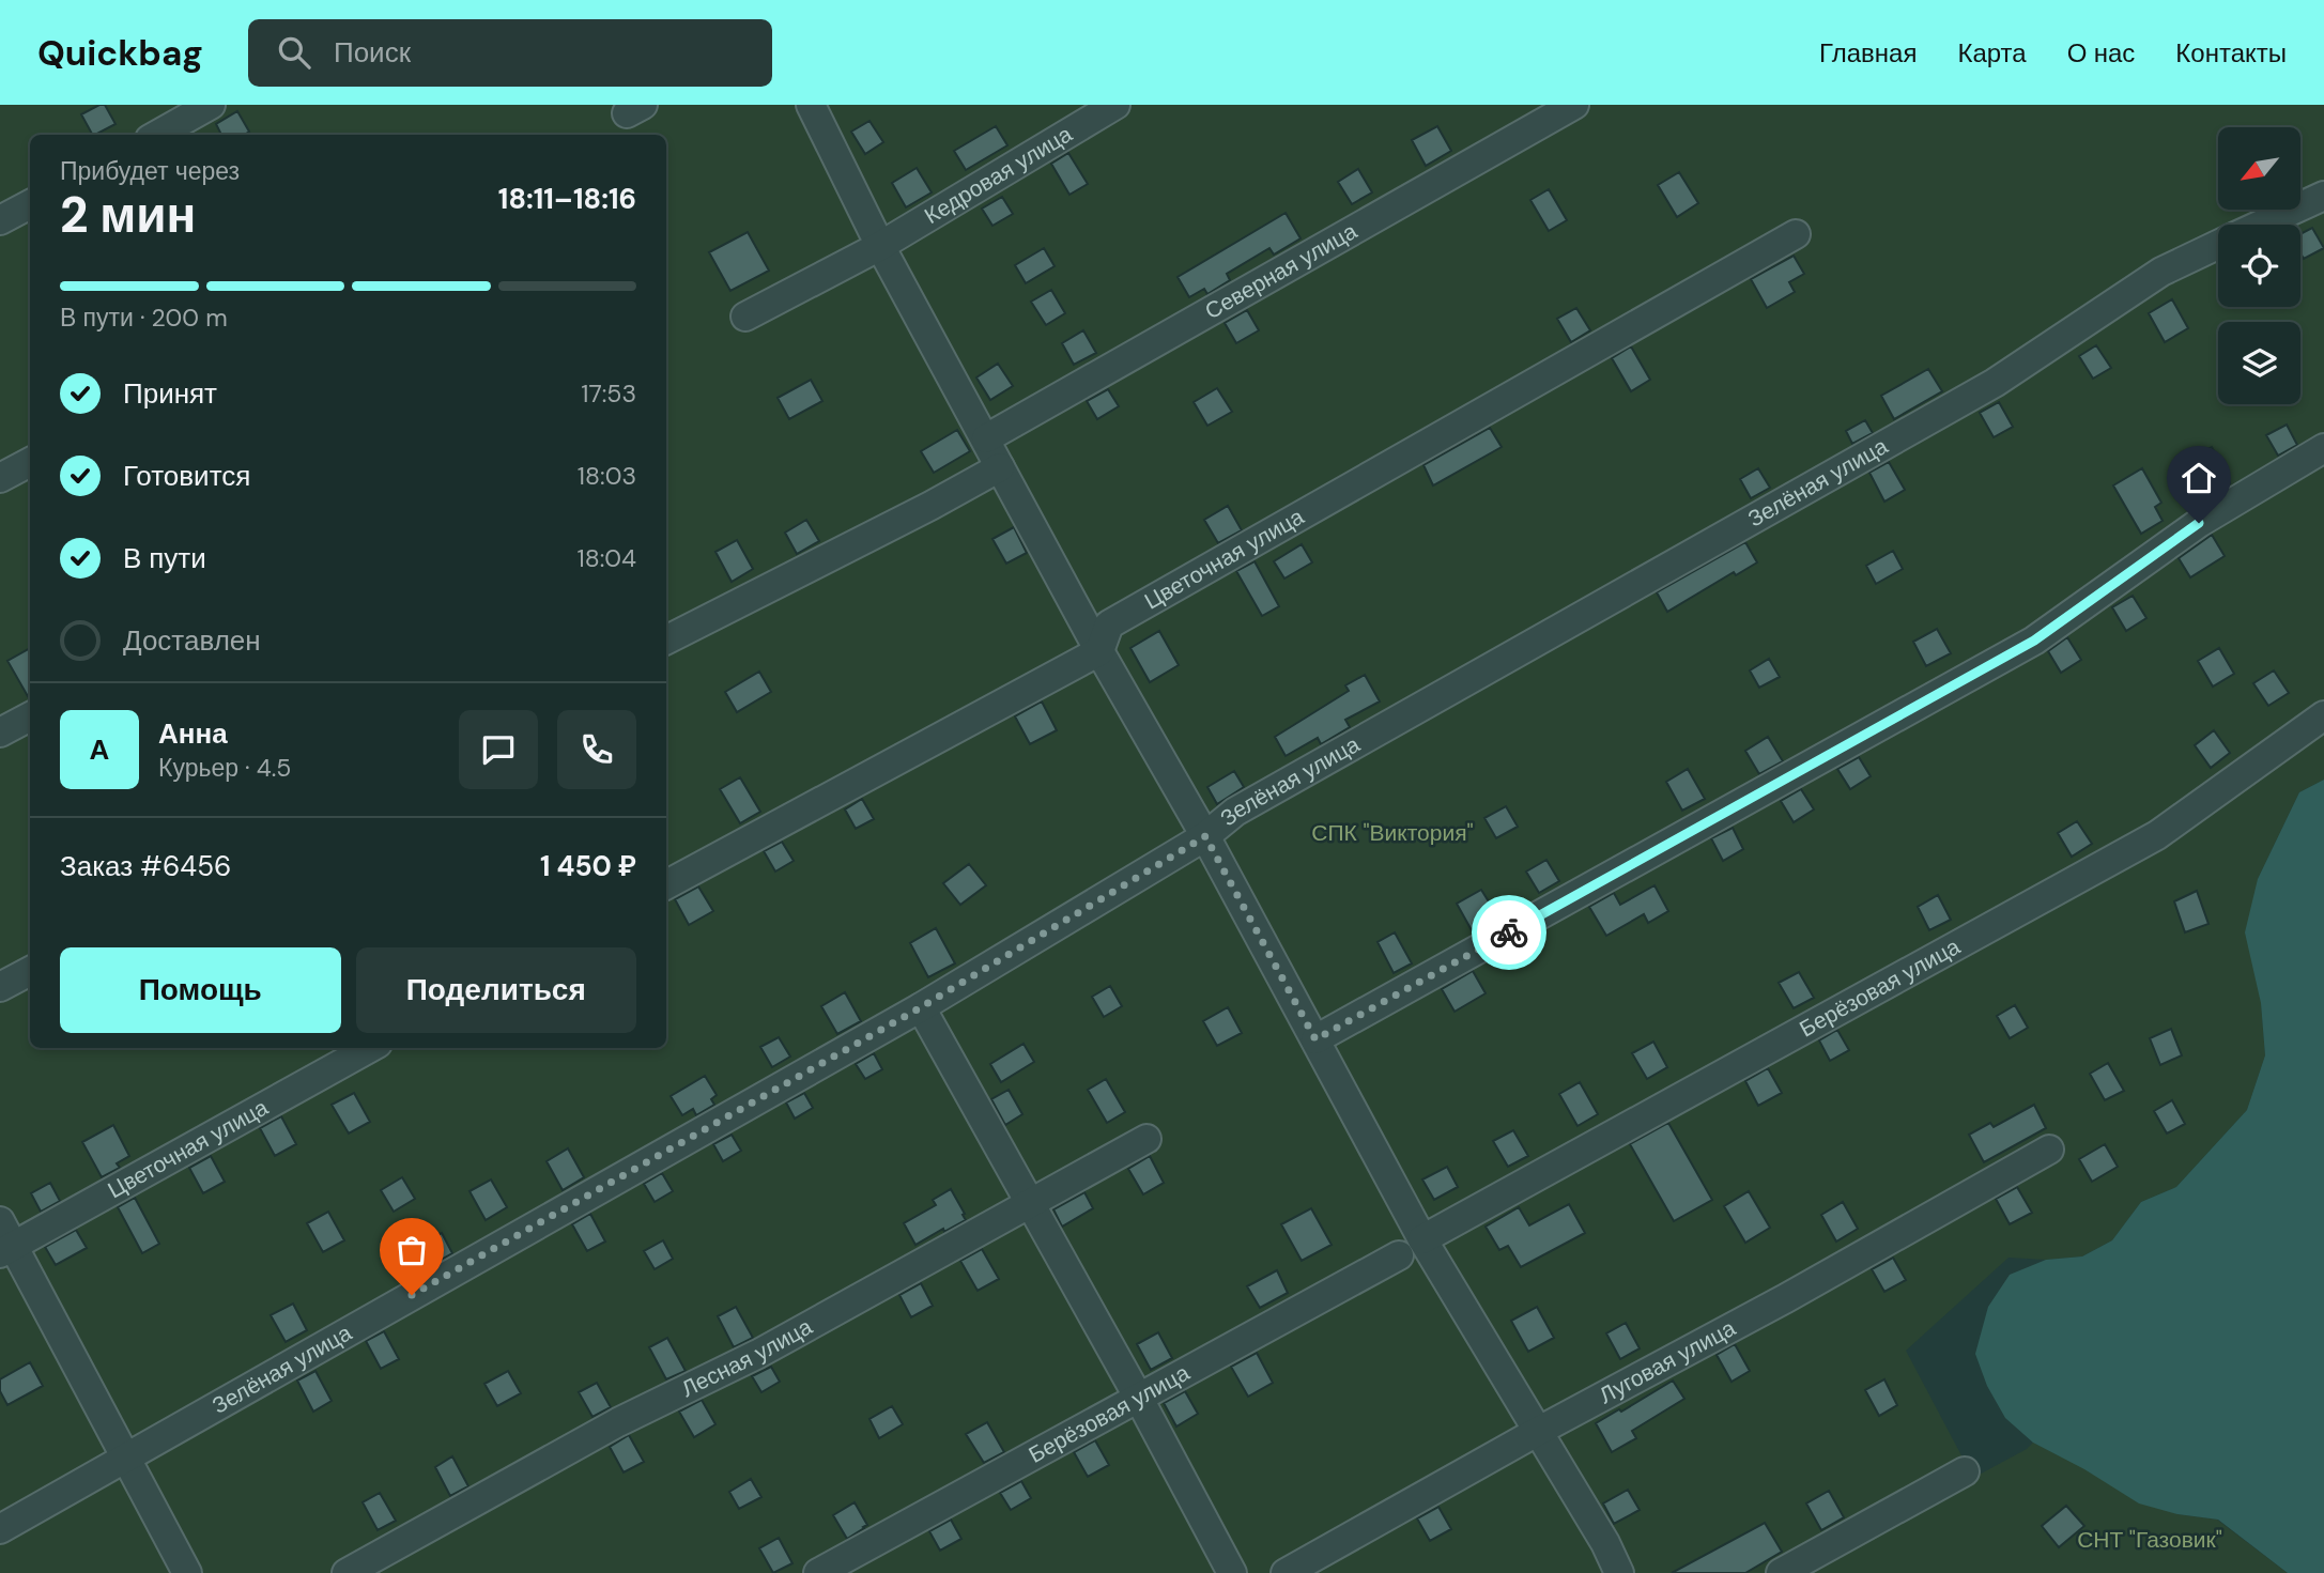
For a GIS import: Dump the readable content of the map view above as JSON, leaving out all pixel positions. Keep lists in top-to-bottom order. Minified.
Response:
{"streets":{"street":["Кедровая улица","Северная улица","Зелёная улица","Цветочная улица","Берёзовая улица","Лесная улица","Луговая улица"]},"parks":["СПК \"Виктория\"","СНТ \"Газовик\""],"north":"bottom left","page":{"header":"Quickbag","search":"Поиск","nav":["Главная","Карта","О нас","Контакты"],"heading":["2 мин","Прибудет через","18:11–18:16"],"panel":["Анна","Курьер · 4.5","Заказ #6456","1 450 ₽"],"bar":"В пути · 200 m","list":[["Принят","17:53"],["Готовится","18:03"],["В пути","18:04"],"Доставлен"],"round":"А","buttons":["Помощь","Поделиться"]}}
